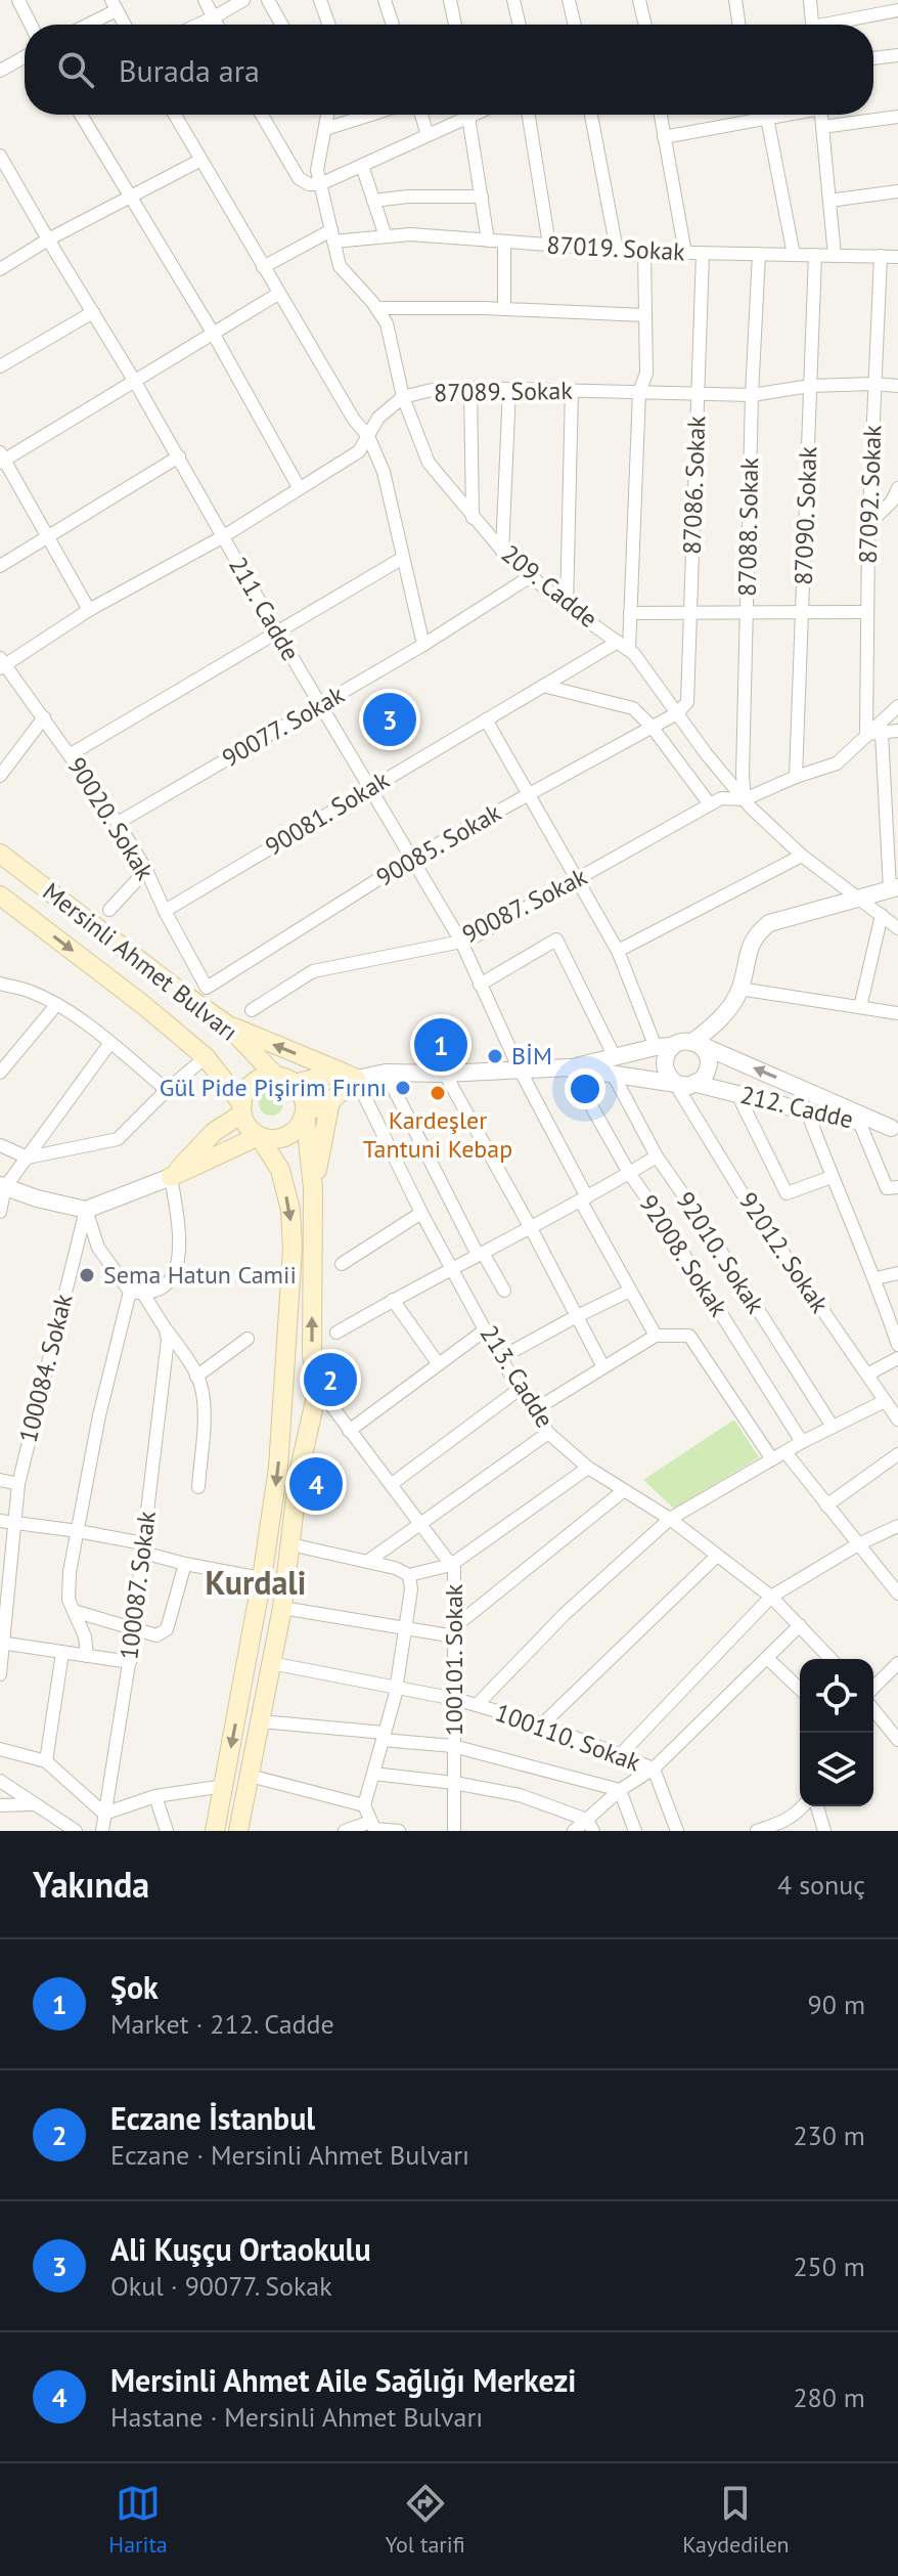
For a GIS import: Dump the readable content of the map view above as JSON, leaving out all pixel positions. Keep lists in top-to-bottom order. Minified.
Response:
{"streets":{"main road":["Mersinli Ahmet Bulvarı"],"street":["87019. Sokak","87089. Sokak","87086. Sokak","87092. Sokak","87090. Sokak","87088. Sokak","209. Cadde","211. Cadde","90077. Sokak","90081. Sokak","90020. Sokak","90085. Sokak","90087. Sokak","212. Cadde","92010. Sokak","92012. Sokak","92008. Sokak","100084. Sokak","213. Cadde","100087. Sokak","100101. Sokak","100110. Sokak"]},"crossings":[["87019. Sokak","87086. Sokak"],["87019. Sokak","87092. Sokak"],["87019. Sokak","87090. Sokak"],["87019. Sokak","87088. Sokak"],["87019. Sokak","209. Cadde"],["87089. Sokak","87086. Sokak"],["87089. Sokak","87092. Sokak"],["87089. Sokak","87090. Sokak"],["87089. Sokak","87088. Sokak"],["87089. Sokak","209. Cadde"],["87089. Sokak","211. Cadde"],["87089. Sokak","90020. Sokak"],["87086. Sokak","209. Cadde"],["87086. Sokak","90085. Sokak"],["87092. Sokak","90087. Sokak"],["87090. Sokak","90087. Sokak"],["87088. Sokak","209. Cadde"],["87088. Sokak","90087. Sokak"],["209. Cadde","90077. Sokak"],["209. Cadde","90081. Sokak"],["209. Cadde","90085. Sokak"],["209. Cadde","90087. Sokak"],["211. Cadde","90077. Sokak"],["211. Cadde","90081. Sokak"],["211. Cadde","90085. Sokak"],["211. Cadde","90087. Sokak"],["90077. Sokak","90020. Sokak"],["90081. Sokak","90020. Sokak"],["90020. Sokak","90085. Sokak"],["212. Cadde","92012. Sokak"],["100101. Sokak","100110. Sokak"]],"districts":["Kurdali"],"places":["BİM","Gül Pide Pişirim Fırını","Kardeşler Tantuni Kebap","Sema Hatun Camii"],"page":{"search":"Burada ara","pins":["3","1","2","4"],"heading":["Yakında","4 sonuç"],"list":[{"mark":"1","name":"Şok","note":"Market · 212. Cadde","value":"90 m"},{"mark":"2","name":"Eczane İstanbul","note":"Eczane · Mersinli Ahmet Bulvarı","value":"230 m"},{"mark":"3","name":"Ali Kuşçu Ortaokulu","note":"Okul · 90077. Sokak","value":"250 m"},{"mark":"4","name":"Mersinli Ahmet Aile Sağlığı Merkezi","note":"Hastane · Mersinli Ahmet Bulvarı","value":"280 m"}],"nav":["Harita","Yol tarifi","Kaydedilen"]}}
